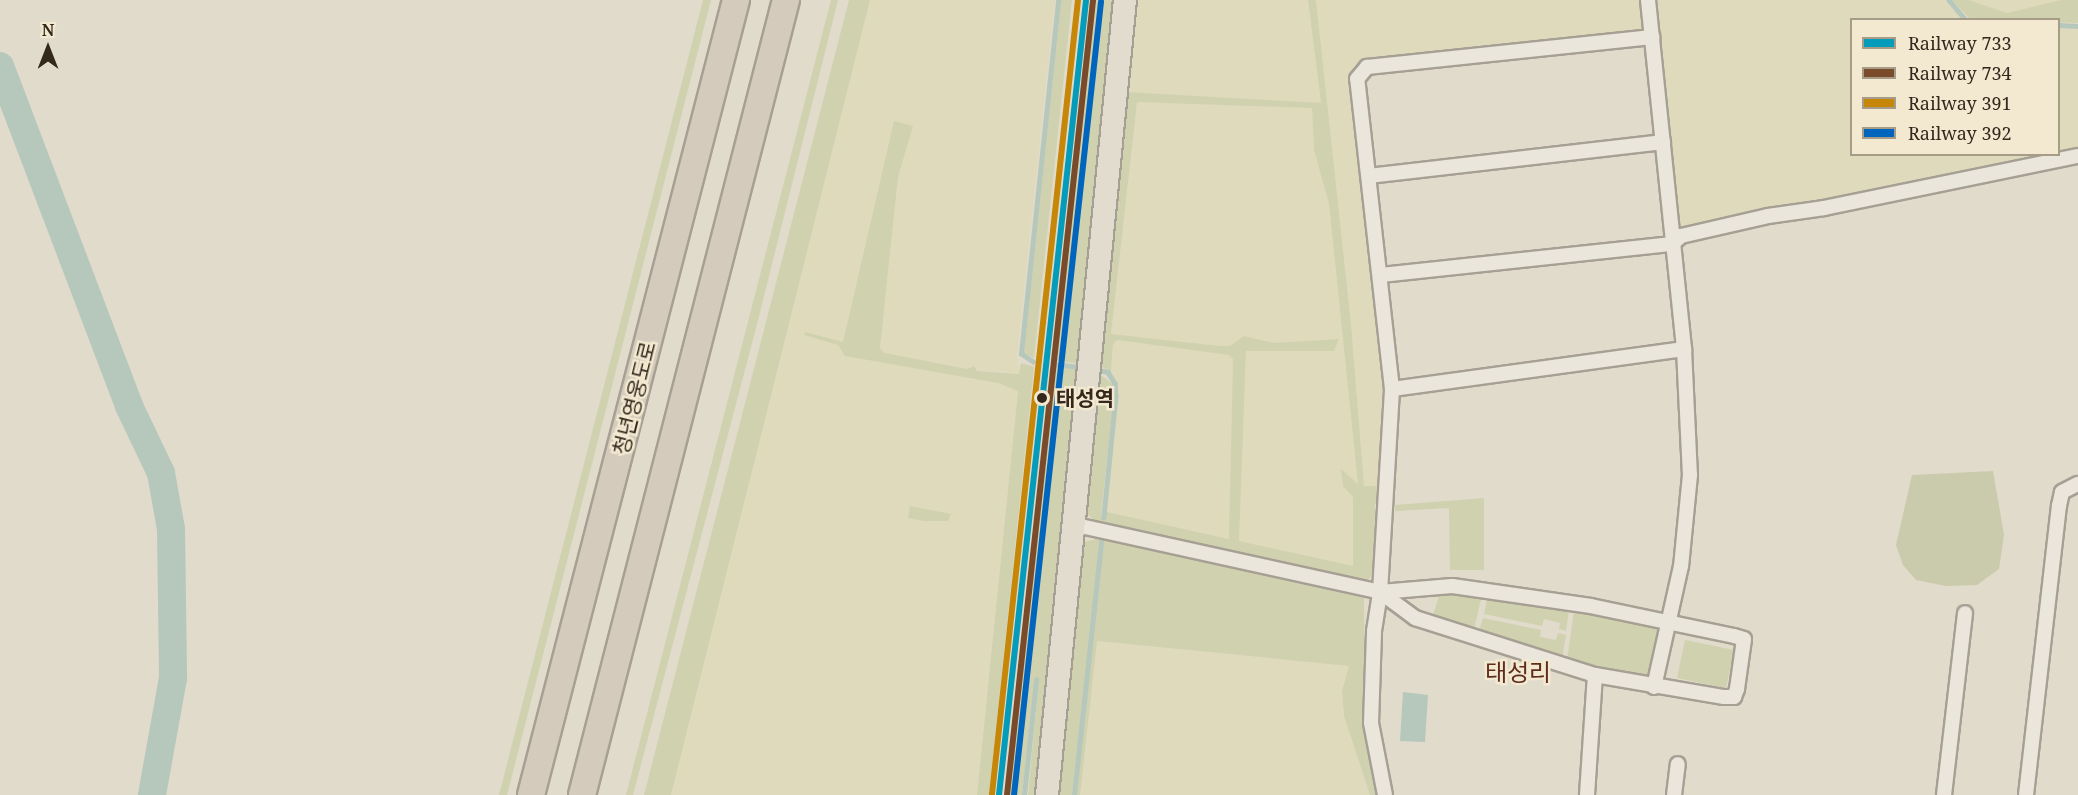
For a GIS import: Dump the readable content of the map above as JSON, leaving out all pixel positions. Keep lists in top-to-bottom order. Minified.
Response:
{"streets":{"highway":["청년영웅도로"]},"districts":["태성리"],"places":["태성역"],"lines":["rail line 733","rail line 391","rail line 734","rail line 392"],"legend":["Railway 733","Railway 734","Railway 391","Railway 392"],"north":"top"}
